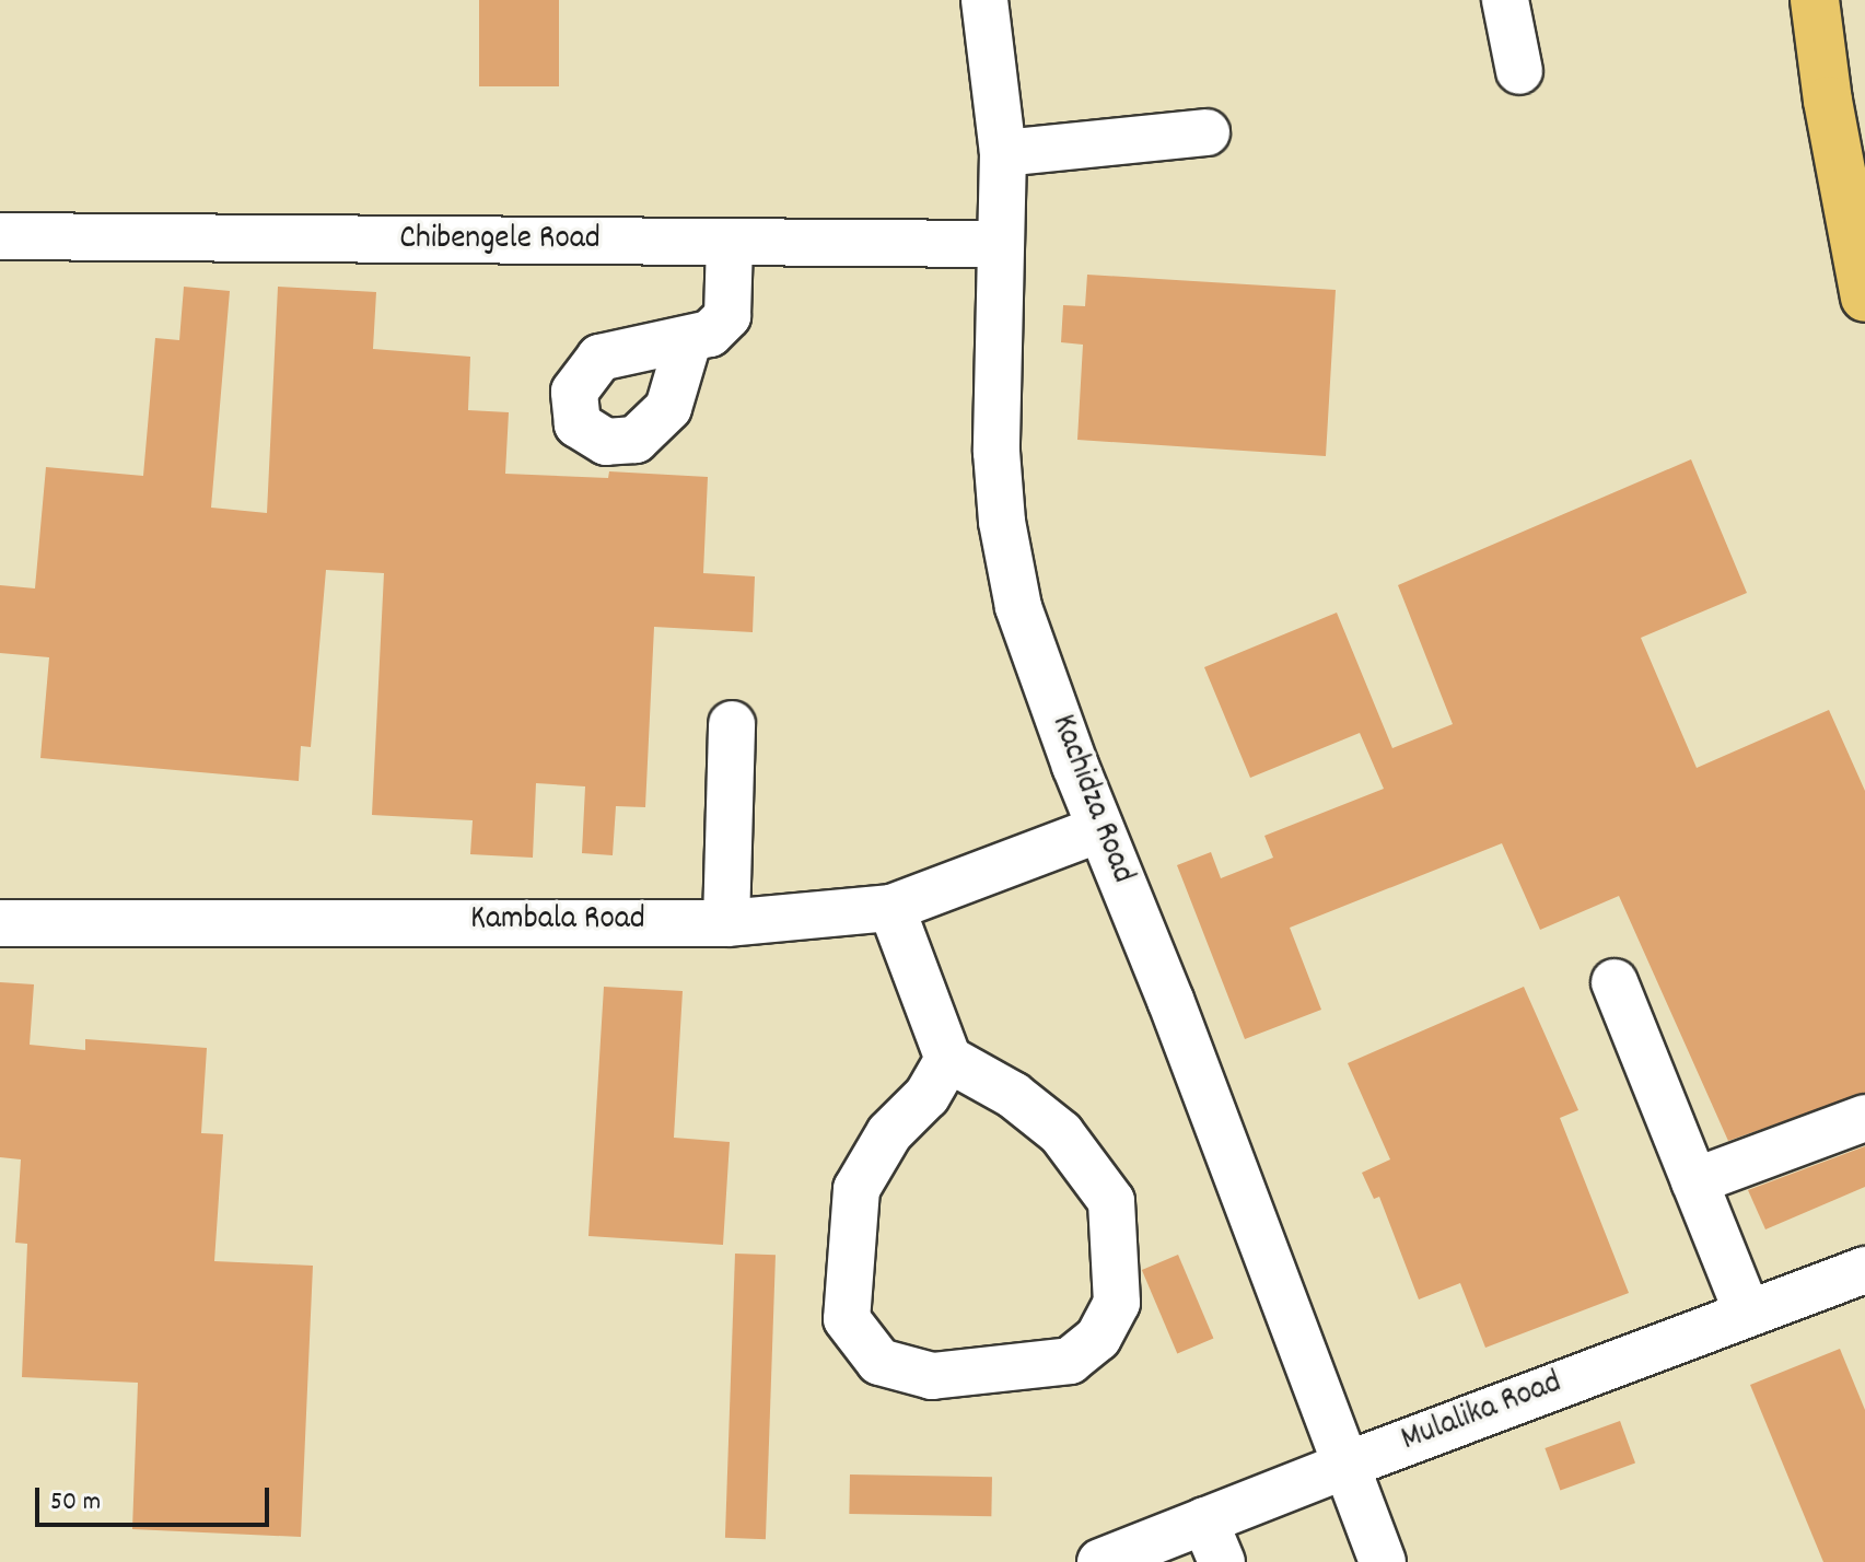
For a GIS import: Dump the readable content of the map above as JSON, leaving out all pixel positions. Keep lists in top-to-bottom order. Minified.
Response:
{"streets":{"street":["Chibengele Road","Kachidza Road","Kambala Road","Mulalika Road"]},"crossings":[["Chibengele Road","Kachidza Road"],["Kachidza Road","Kambala Road"],["Kachidza Road","Mulalika Road"]],"scale_bar":"50 m"}
